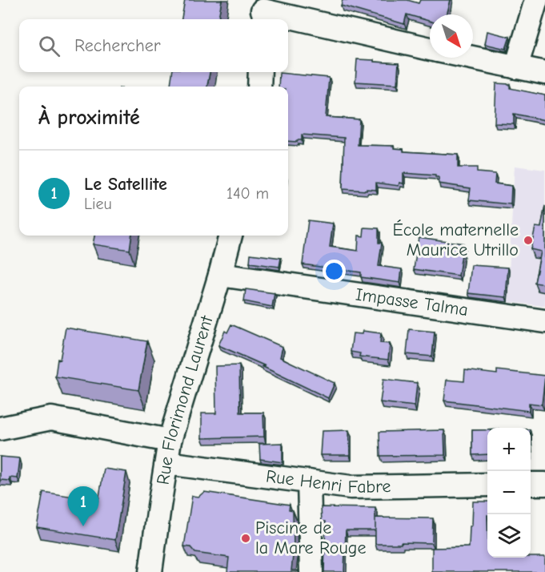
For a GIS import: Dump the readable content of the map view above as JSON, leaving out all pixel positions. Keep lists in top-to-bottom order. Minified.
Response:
{"streets":{"street":["Impasse Talma","Rue Florimond Laurent","Rue Henri Fabre"]},"crossings":[["Impasse Talma","Rue Florimond Laurent"],["Rue Florimond Laurent","Rue Henri Fabre"]],"places":["École maternelle Maurice Utrillo","Piscine de la Mare Rouge"],"north":"bottom right","page":{"search":"Rechercher","heading":"À proximité","list":[{"mark":"1","name":"Le Satellite","note":"Lieu","value":"140 m"}],"map_buttons":["+","−"],"pins":"1"}}
